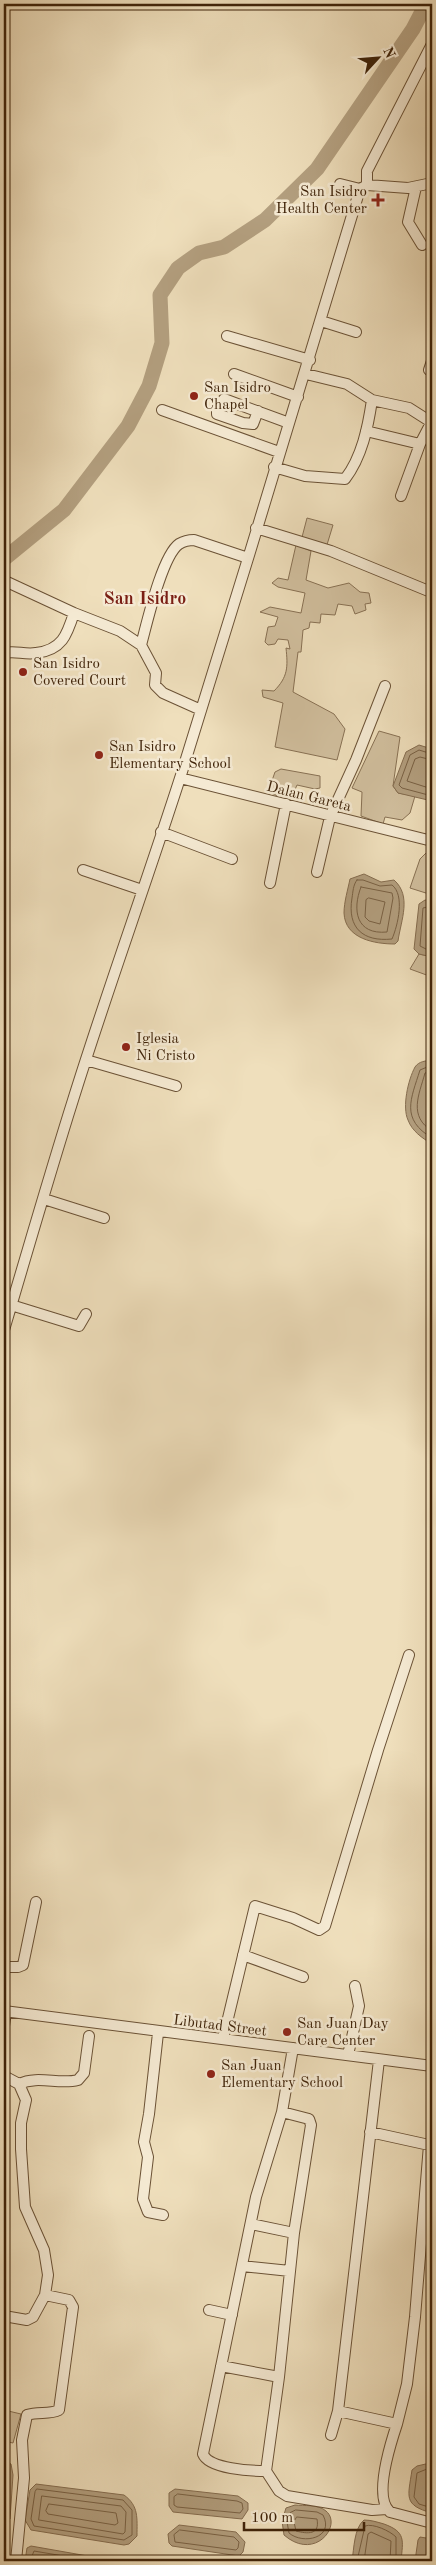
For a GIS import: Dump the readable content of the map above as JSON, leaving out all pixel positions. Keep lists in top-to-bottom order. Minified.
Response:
{"streets":{"street":["Dalan Gareta","Libutad Street"]},"districts":["San Isidro"],"places":{"health":["San Isidro Health Center"],"other":["San Isidro Chapel","San Isidro Covered Court","San Isidro Elementary School","Iglesia Ni Cristo","San Juan Day Care Center","San Juan Elementary School"]},"scale_bar":"100 m","north":"top right"}
